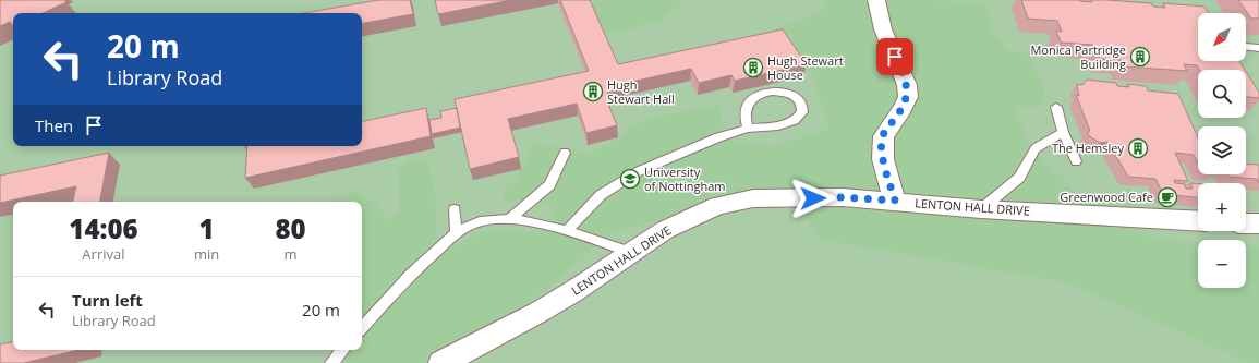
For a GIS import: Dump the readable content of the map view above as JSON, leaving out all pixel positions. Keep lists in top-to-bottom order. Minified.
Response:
{"streets":{"street":["LENTON HALL DRIVE"]},"places":{"building":["Monica Partridge Building","Hugh Stewart House","Hugh Stewart Hall","The Hemsley"],"school or university":["University of Nottingham"],"cafe":["Greenwood Cafe"]},"north":"bottom left","page":{"map_buttons":["+","−"],"turn":["20 m","Library Road"],"then":"Then","eta":["14:06","Arrival","1","min","80","m"],"list":[{"name":"Turn left","note":"Library Road","value":"20 m"}]}}
